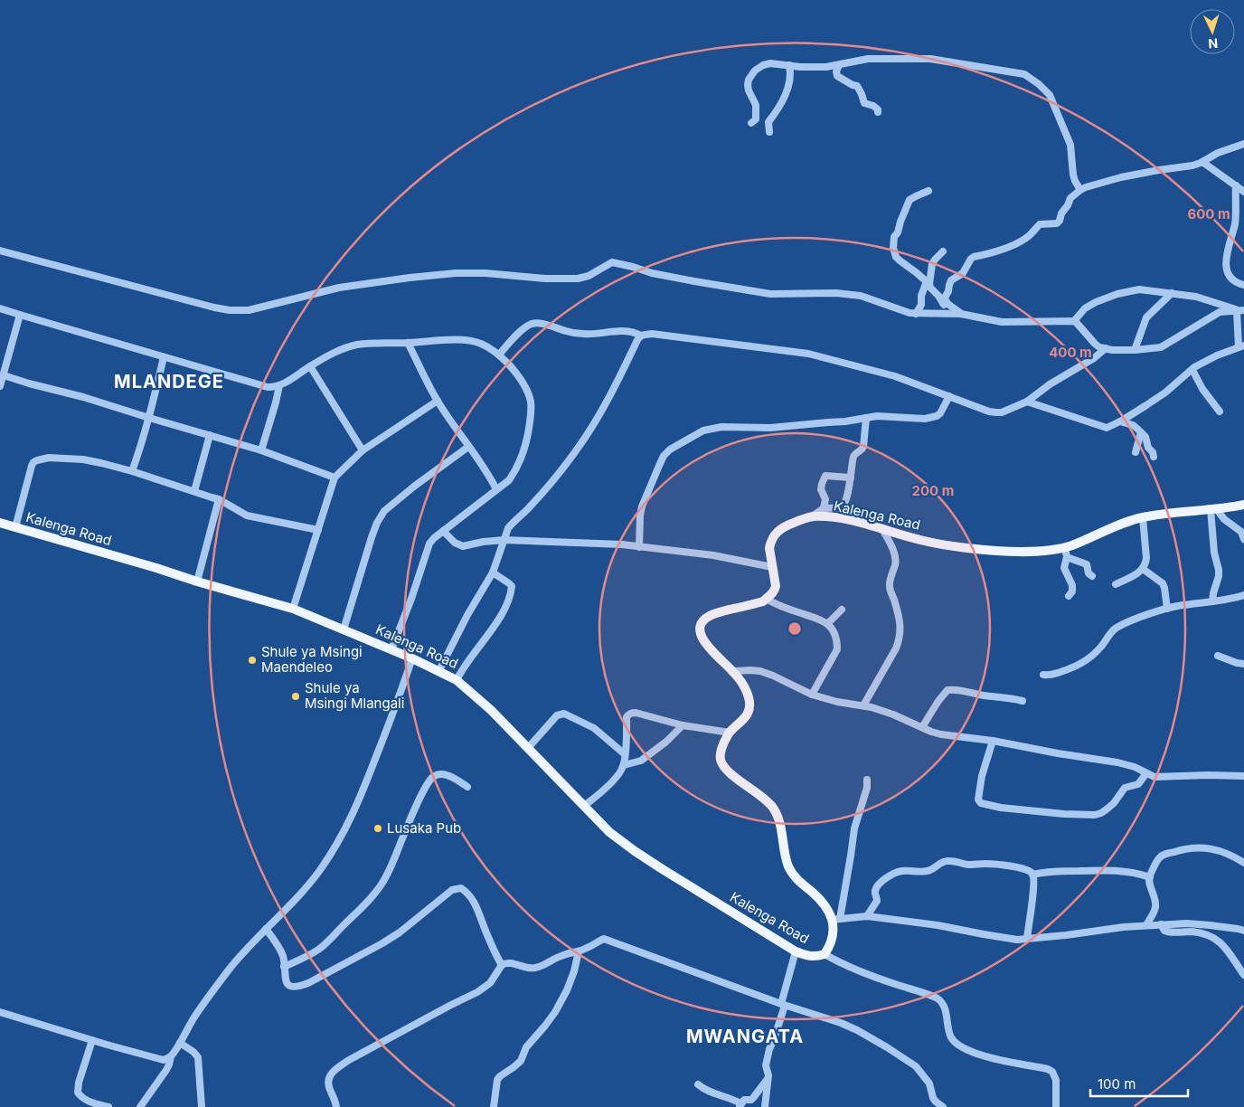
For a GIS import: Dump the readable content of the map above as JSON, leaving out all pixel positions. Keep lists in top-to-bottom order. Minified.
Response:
{"streets":{"main road":["Kalenga Road"]},"districts":["MLANDEGE","MWANGATA"],"places":["Shule ya Msingi Maendeleo","Shule ya Msingi Mlangali","Lusaka Pub"],"scale_bar":"100 m","north":"bottom","rings":["600 m","400 m","200 m"]}
